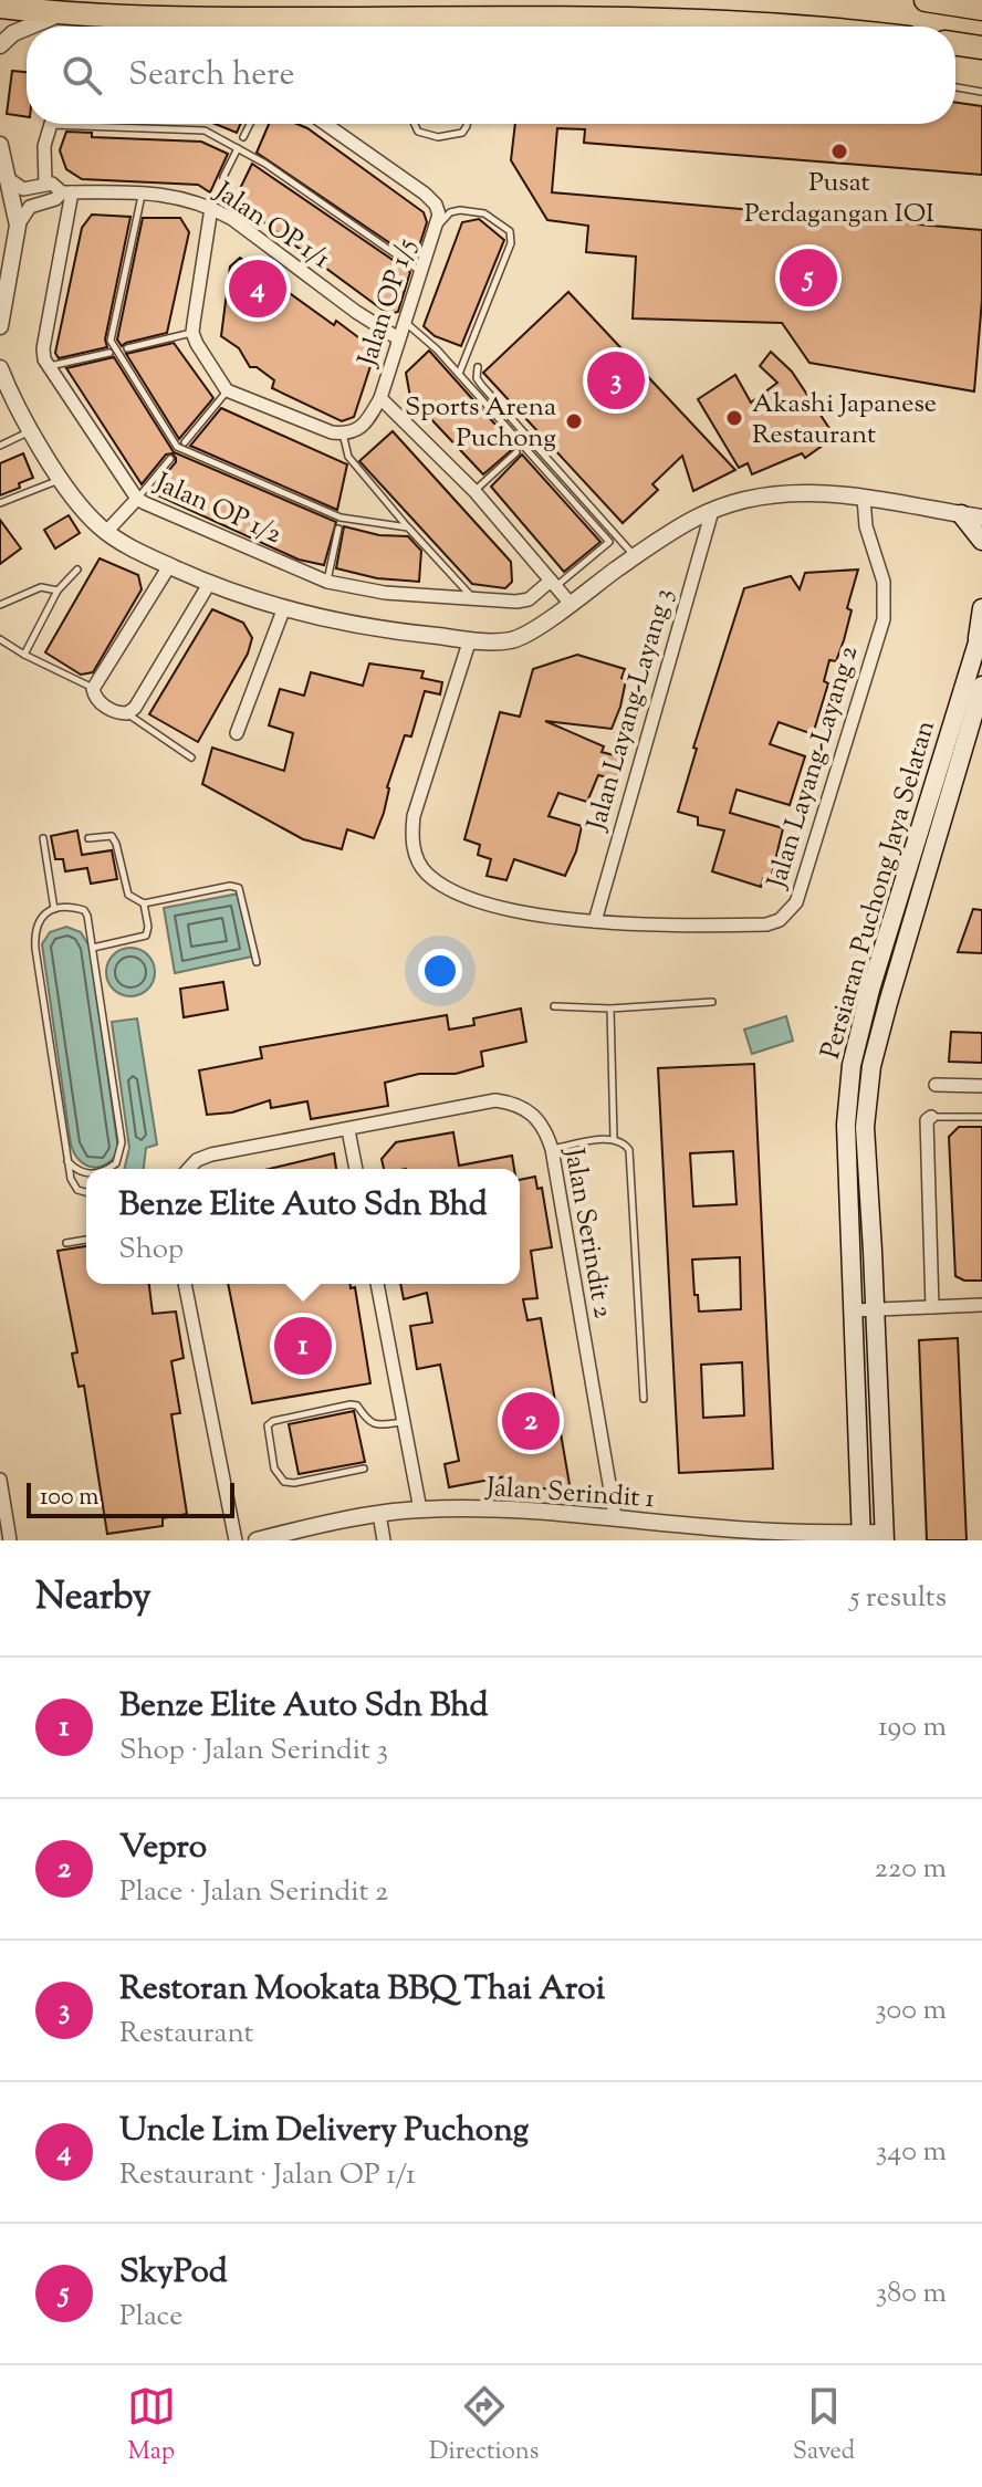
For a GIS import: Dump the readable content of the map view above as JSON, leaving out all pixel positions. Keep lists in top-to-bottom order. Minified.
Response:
{"streets":{"main road":["Persiaran Puchong Jaya Selatan"],"street":["Jalan OP 1/1","Jalan OP 1/5","Jalan OP 1/2","Jalan Layang-Layang 3","Jalan Layang-Layang 2","Jalan Serindit 2","Jalan Serindit 1"]},"crossings":[["Jalan OP 1/1","Jalan OP 1/5"],["Jalan OP 1/5","Jalan OP 1/2"],["Jalan Layang-Layang 3","Jalan Layang-Layang 2"],["Persiaran Puchong Jaya Selatan","Jalan Serindit 1"],["Jalan Serindit 2","Jalan Serindit 1"]],"places":["Pusat Perdagangan IOI","Akashi Japanese Restaurant","Sports Arena Puchong"],"scale_bar":"100 m","page":{"search":"Search here","pins":["5","4","3","1","2"],"popup":["Benze Elite Auto Sdn Bhd","Shop"],"scale":"100 m","heading":["Nearby","5 results"],"list":[{"mark":"1","name":"Benze Elite Auto Sdn Bhd","note":"Shop · Jalan Serindit 3","value":"190 m"},{"mark":"2","name":"Vepro","note":"Place · Jalan Serindit 2","value":"220 m"},{"mark":"3","name":"Restoran Mookata BBQ Thai Aroi","note":"Restaurant","value":"300 m"},{"mark":"4","name":"Uncle Lim Delivery Puchong","note":"Restaurant · Jalan OP 1/1","value":"340 m"},{"mark":"5","name":"SkyPod","note":"Place","value":"380 m"}],"nav":["Map","Directions","Saved"]}}
